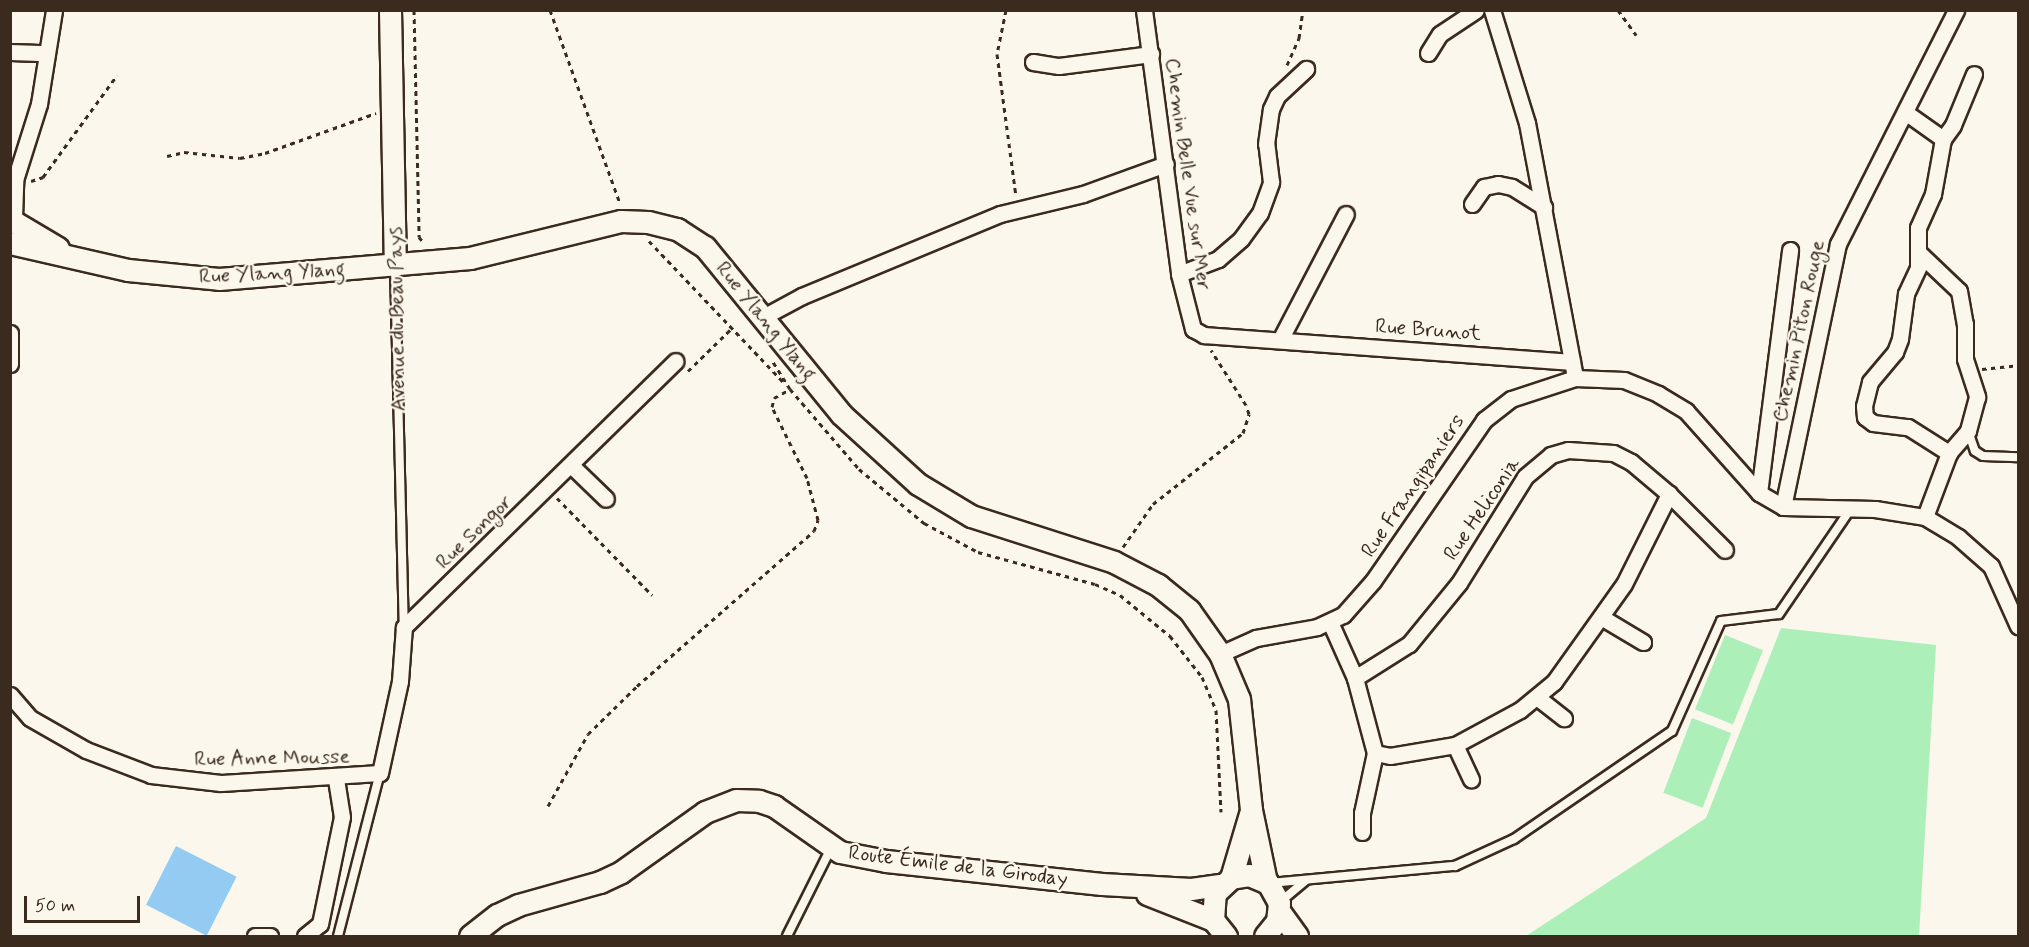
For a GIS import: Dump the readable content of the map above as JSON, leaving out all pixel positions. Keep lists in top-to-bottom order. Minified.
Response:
{"streets":{"street":["Chemin Belle Vue sur Mer","Rue Ylang Ylang","Avenue du Beau Pays","Rue Brunot","Chemin Piton Rouge","Rue Frangipaniers","Rue Heliconia","Rue Songor","Rue Anne Mousse","Route Émile de la Giroday"]},"crossings":[["Chemin Belle Vue sur Mer","Rue Brunot"],["Rue Ylang Ylang","Avenue du Beau Pays"],["Rue Ylang Ylang","Rue Frangipaniers"],["Avenue du Beau Pays","Rue Songor"],["Chemin Piton Rouge","Rue Frangipaniers"]],"scale_bar":"50 m"}
